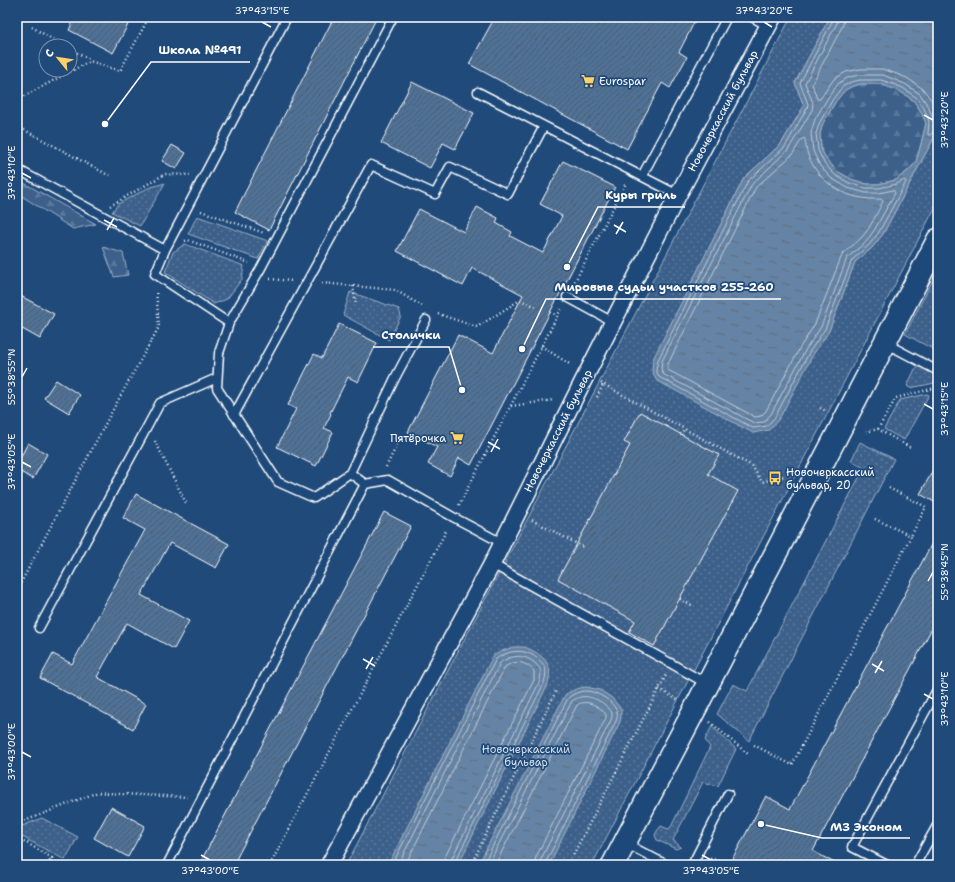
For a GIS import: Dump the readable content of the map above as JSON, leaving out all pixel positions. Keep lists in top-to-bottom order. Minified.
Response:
{"streets":{"street":["Новочеркасский бульвар"]},"parks":["Новочеркасский бульвар"],"places":{"supermarket":["Eurospar","Пятёрочка"],"other":["Школа №491","Куры гриль","Мировые судьи участков 255-260","Столички","МЗ Эконом"],"bus stop":["Новочеркасский бульвар, 20"]},"north":"top left","coordinates":["37°43'15\"E","37°43'20\"E","37°43'10\"E","55°38'55\"N","37°43'05\"E","55°38'45\"N","37°43'00\"E"]}
